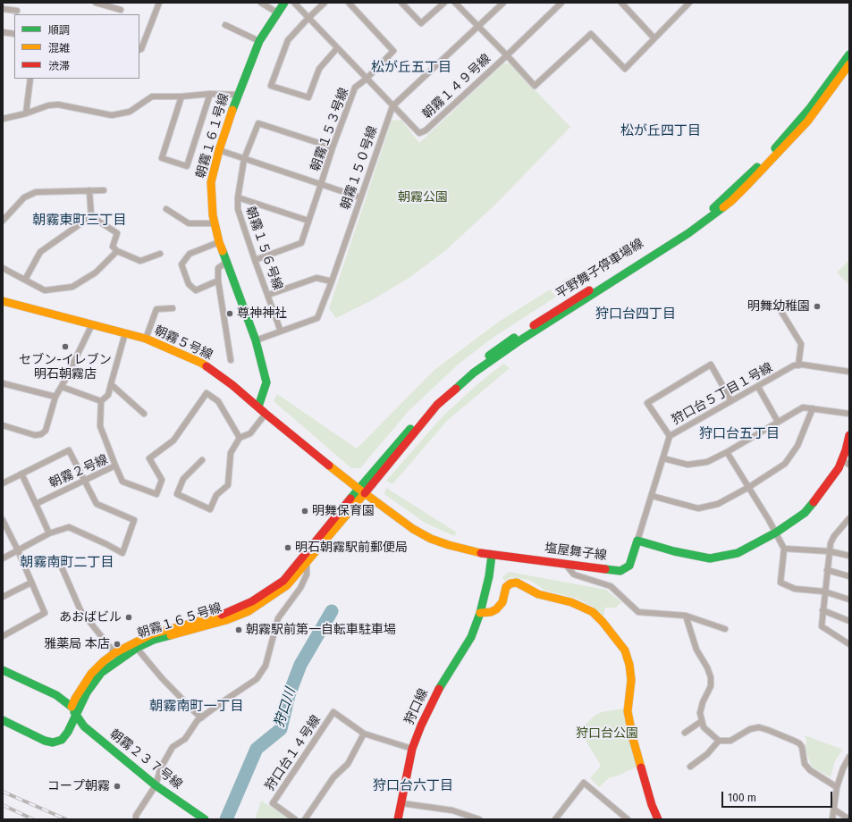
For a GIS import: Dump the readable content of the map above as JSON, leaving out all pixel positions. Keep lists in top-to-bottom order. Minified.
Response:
{"streets":{"street":["朝霧１４９号線","朝霧１５３号線","朝霧１６１号線","朝霧１５０号線","朝霧１５６号線","平野舞子停車場線","朝霧５号線","狩口台５丁目１号線","朝霧２号線","塩屋舞子線","朝霧１６５号線","狩口線","狩口台１４号線","朝霧２３７号線"]},"crossings":[["朝霧１４９号線","朝霧１５３号線"],["朝霧１４９号線","朝霧１５０号線"],["朝霧１５３号線","朝霧１５６号線"],["朝霧１６１号線","朝霧１５０号線"],["朝霧１６１号線","朝霧５号線"],["朝霧１５０号線","朝霧１５６号線"],["平野舞子停車場線","朝霧５号線"],["平野舞子停車場線","朝霧１６５号線"],["朝霧５号線","朝霧１６５号線"],["狩口台５丁目１号線","塩屋舞子線"],["朝霧１６５号線","朝霧２３７号線"],["狩口線","狩口台１４号線"]],"districts":["松が丘五丁目","松が丘四丁目","朝霧東町三丁目","狩口台四丁目","狩口台五丁目","朝霧南町二丁目","朝霧南町一丁目","狩口台六丁目"],"water":["狩口川"],"parks":["朝霧公園","狩口台公園"],"places":["明舞幼稚園","尊神神社","セブン-イレブン 明石朝霧店","明舞保育園","明石朝霧駅前郵便局","あおばビル","朝霧駅前第一自転車駐車場","雅薬局 本店","コープ朝霧"],"legend":["順調","混雑","渋滞"],"scale_bar":"100 m"}
